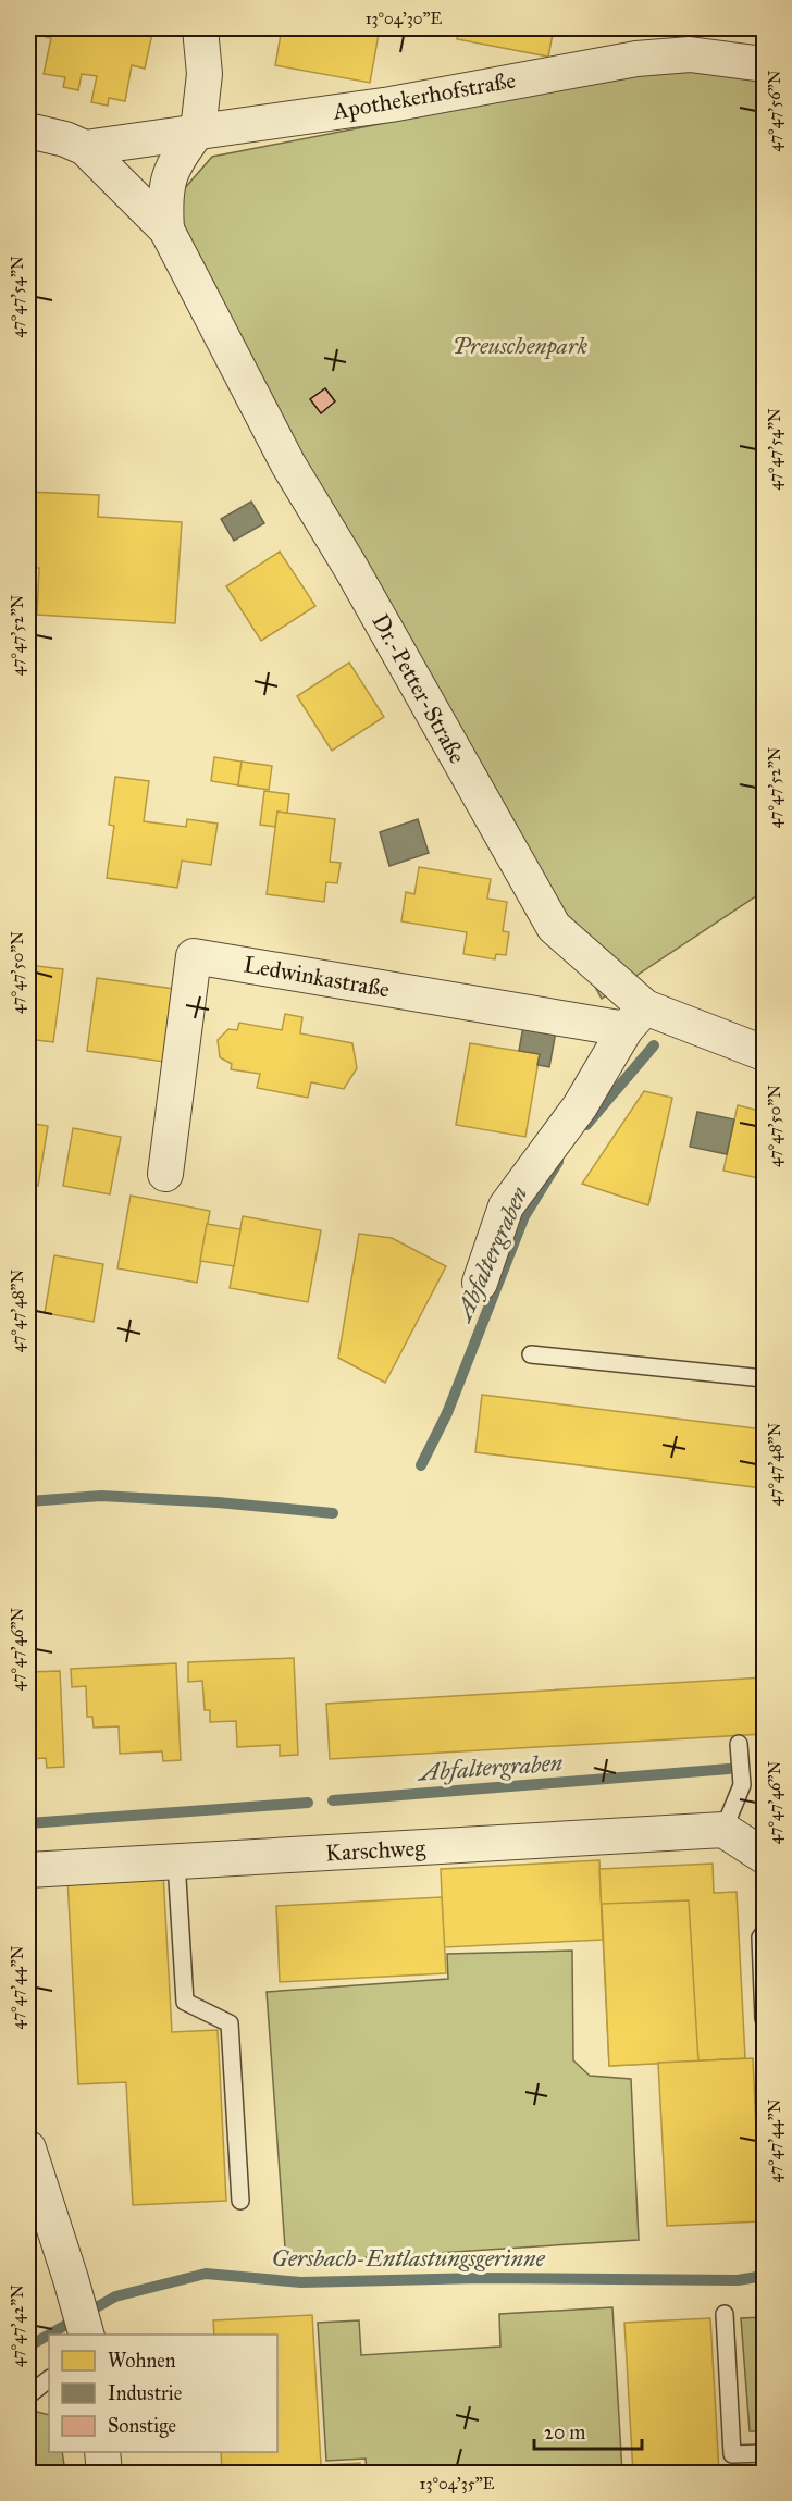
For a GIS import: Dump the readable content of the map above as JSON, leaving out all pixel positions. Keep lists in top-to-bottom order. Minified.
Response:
{"streets":{"street":["Apothekerhofstraße","Dr.-Petter-Straße","Ledwinkastraße","Karschweg"]},"crossings":[["Apothekerhofstraße","Dr.-Petter-Straße"],["Dr.-Petter-Straße","Ledwinkastraße"]],"water":["Abfaltergraben","Gersbach-Entlastungsgerinne"],"parks":["Preuschenpark"],"legend":["Wohnen","Industrie","Sonstige"],"scale_bar":"20 m","coordinates":["13°04'30\"E","47°47'56\"N","47°47'54\"N","47°47'52\"N","47°47'50\"N","47°47'48\"N","47°47'46\"N","47°47'44\"N","47°47'42\"N","13°04'35\"E"]}
